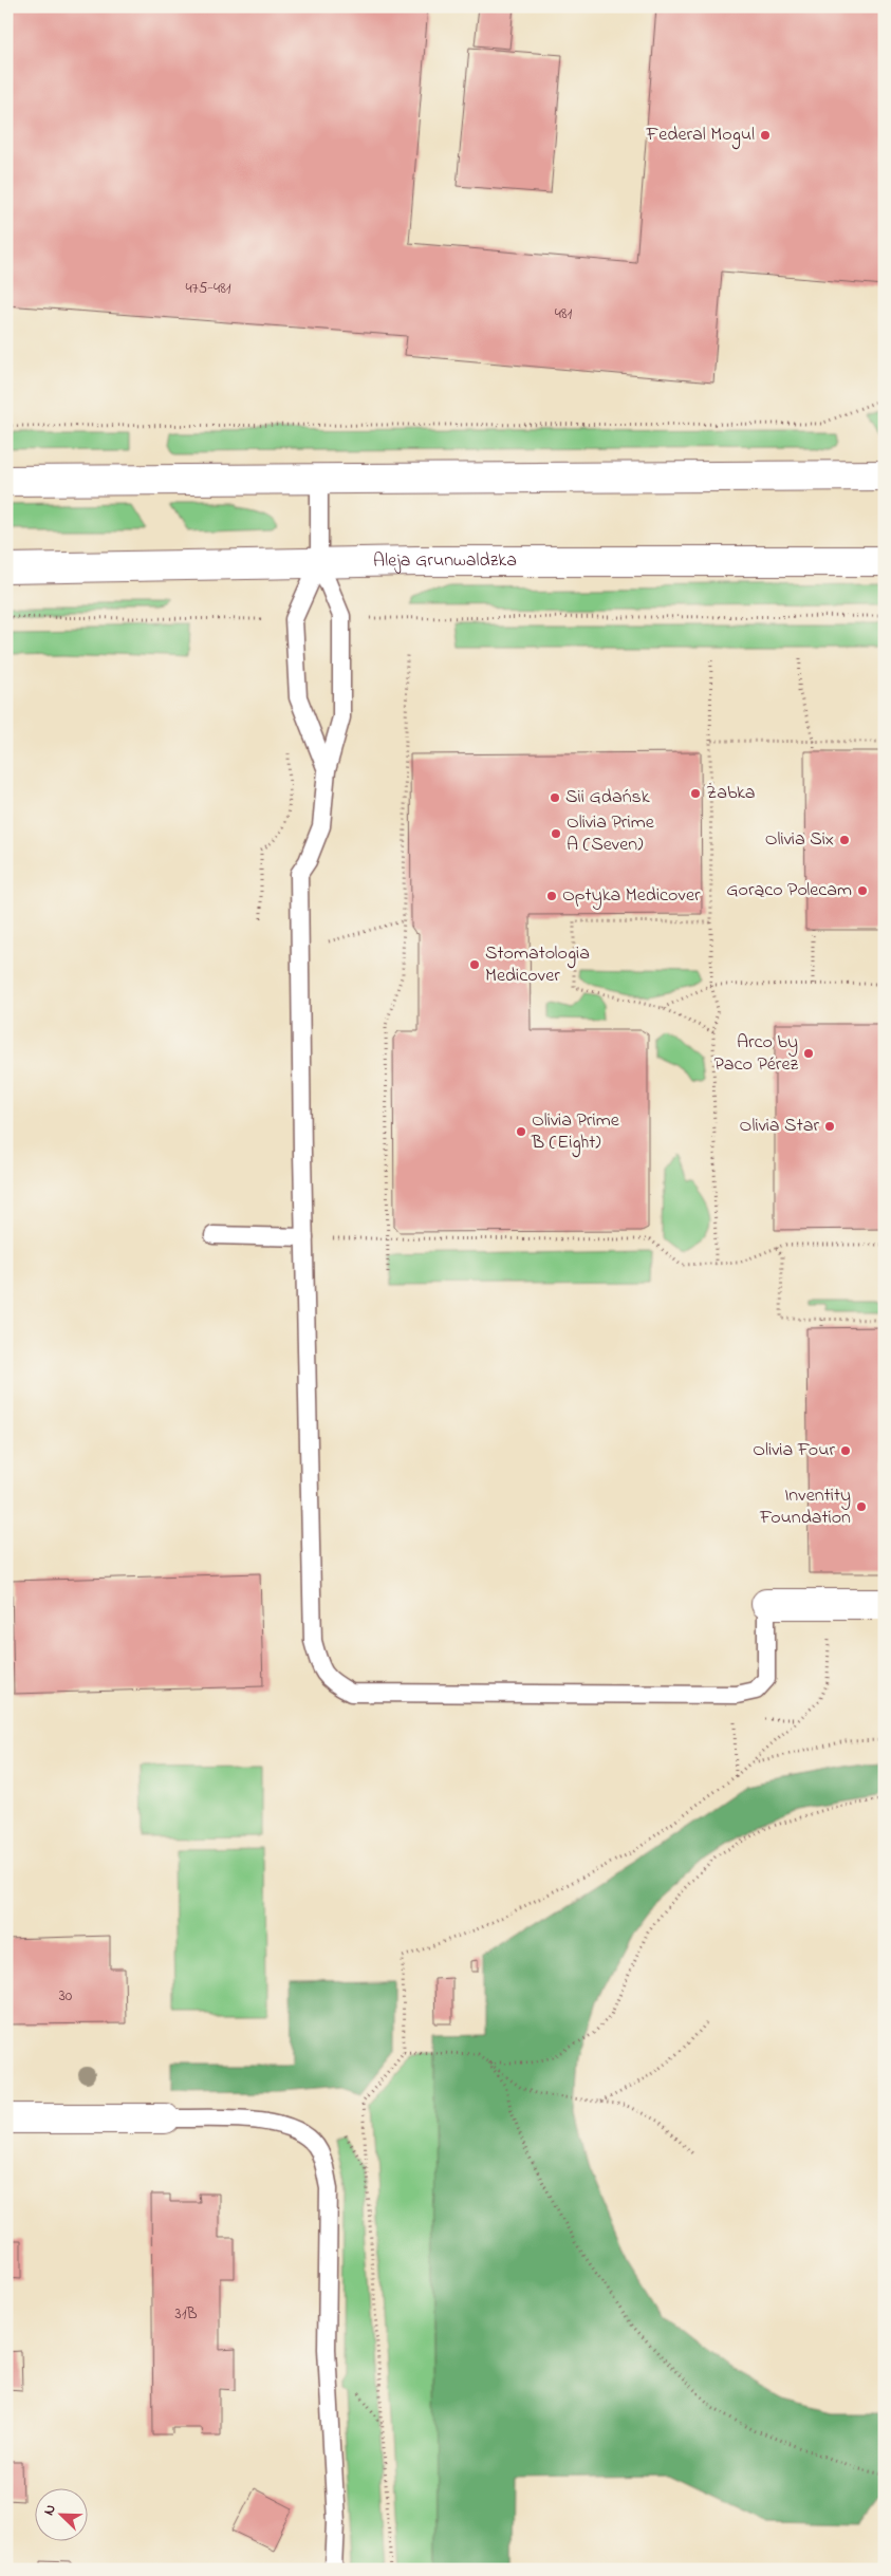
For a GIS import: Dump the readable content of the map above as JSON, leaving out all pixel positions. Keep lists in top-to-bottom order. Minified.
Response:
{"streets":{"main road":["Aleja Grunwaldzka"]},"places":["Federal Mogul","Żabka","Sii Gdańsk","Olivia Prime A (Seven)","Olivia Six","Gorąco Polecam","Optyka Medicover","Stomatologia Medicover","Arco by Paco Pérez","Olivia Star","Olivia Prime B (Eight)","Olivia Four","Inventity Foundation"],"house_numbers":["475-481","481","30","31B"],"north":"top left"}
